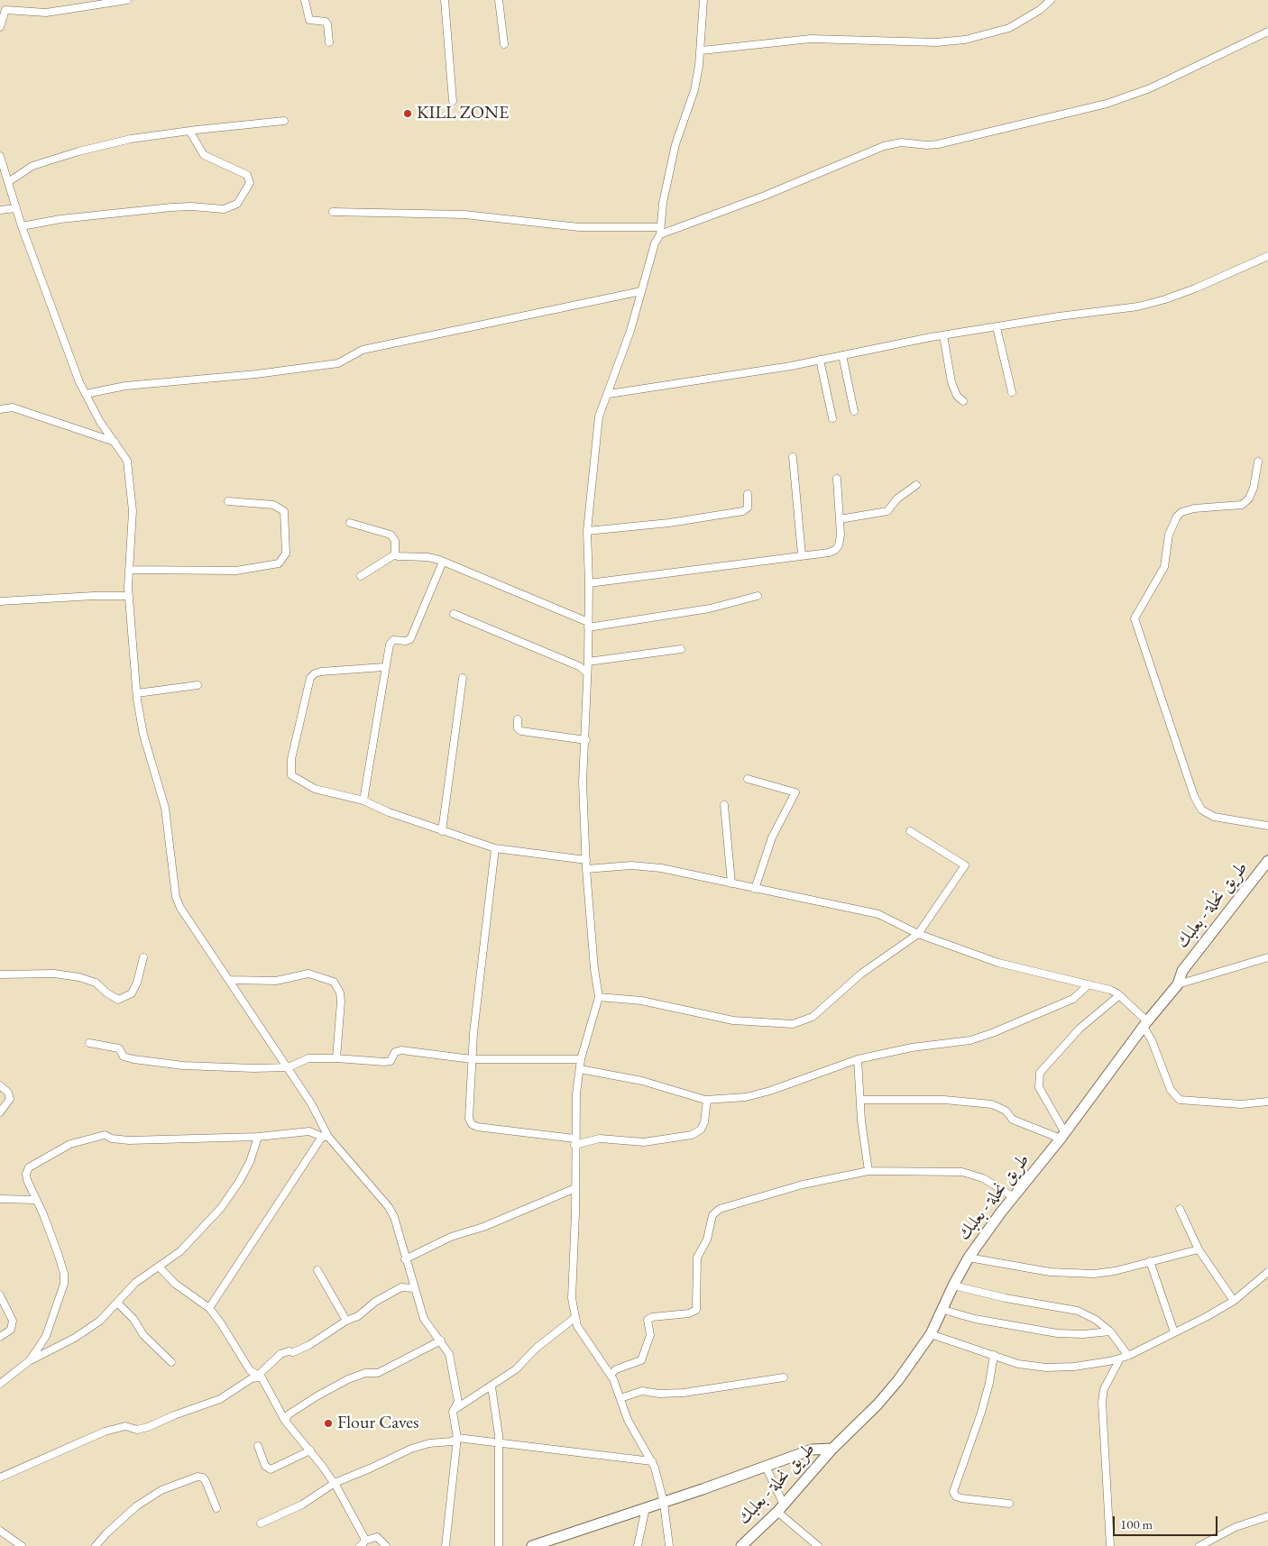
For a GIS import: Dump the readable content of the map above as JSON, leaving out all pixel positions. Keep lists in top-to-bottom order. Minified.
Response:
{"streets":{"street":["طريق نحلة - بعلبك"]},"places":["KILL ZONE","Flour Caves"],"scale_bar":"100 m"}
